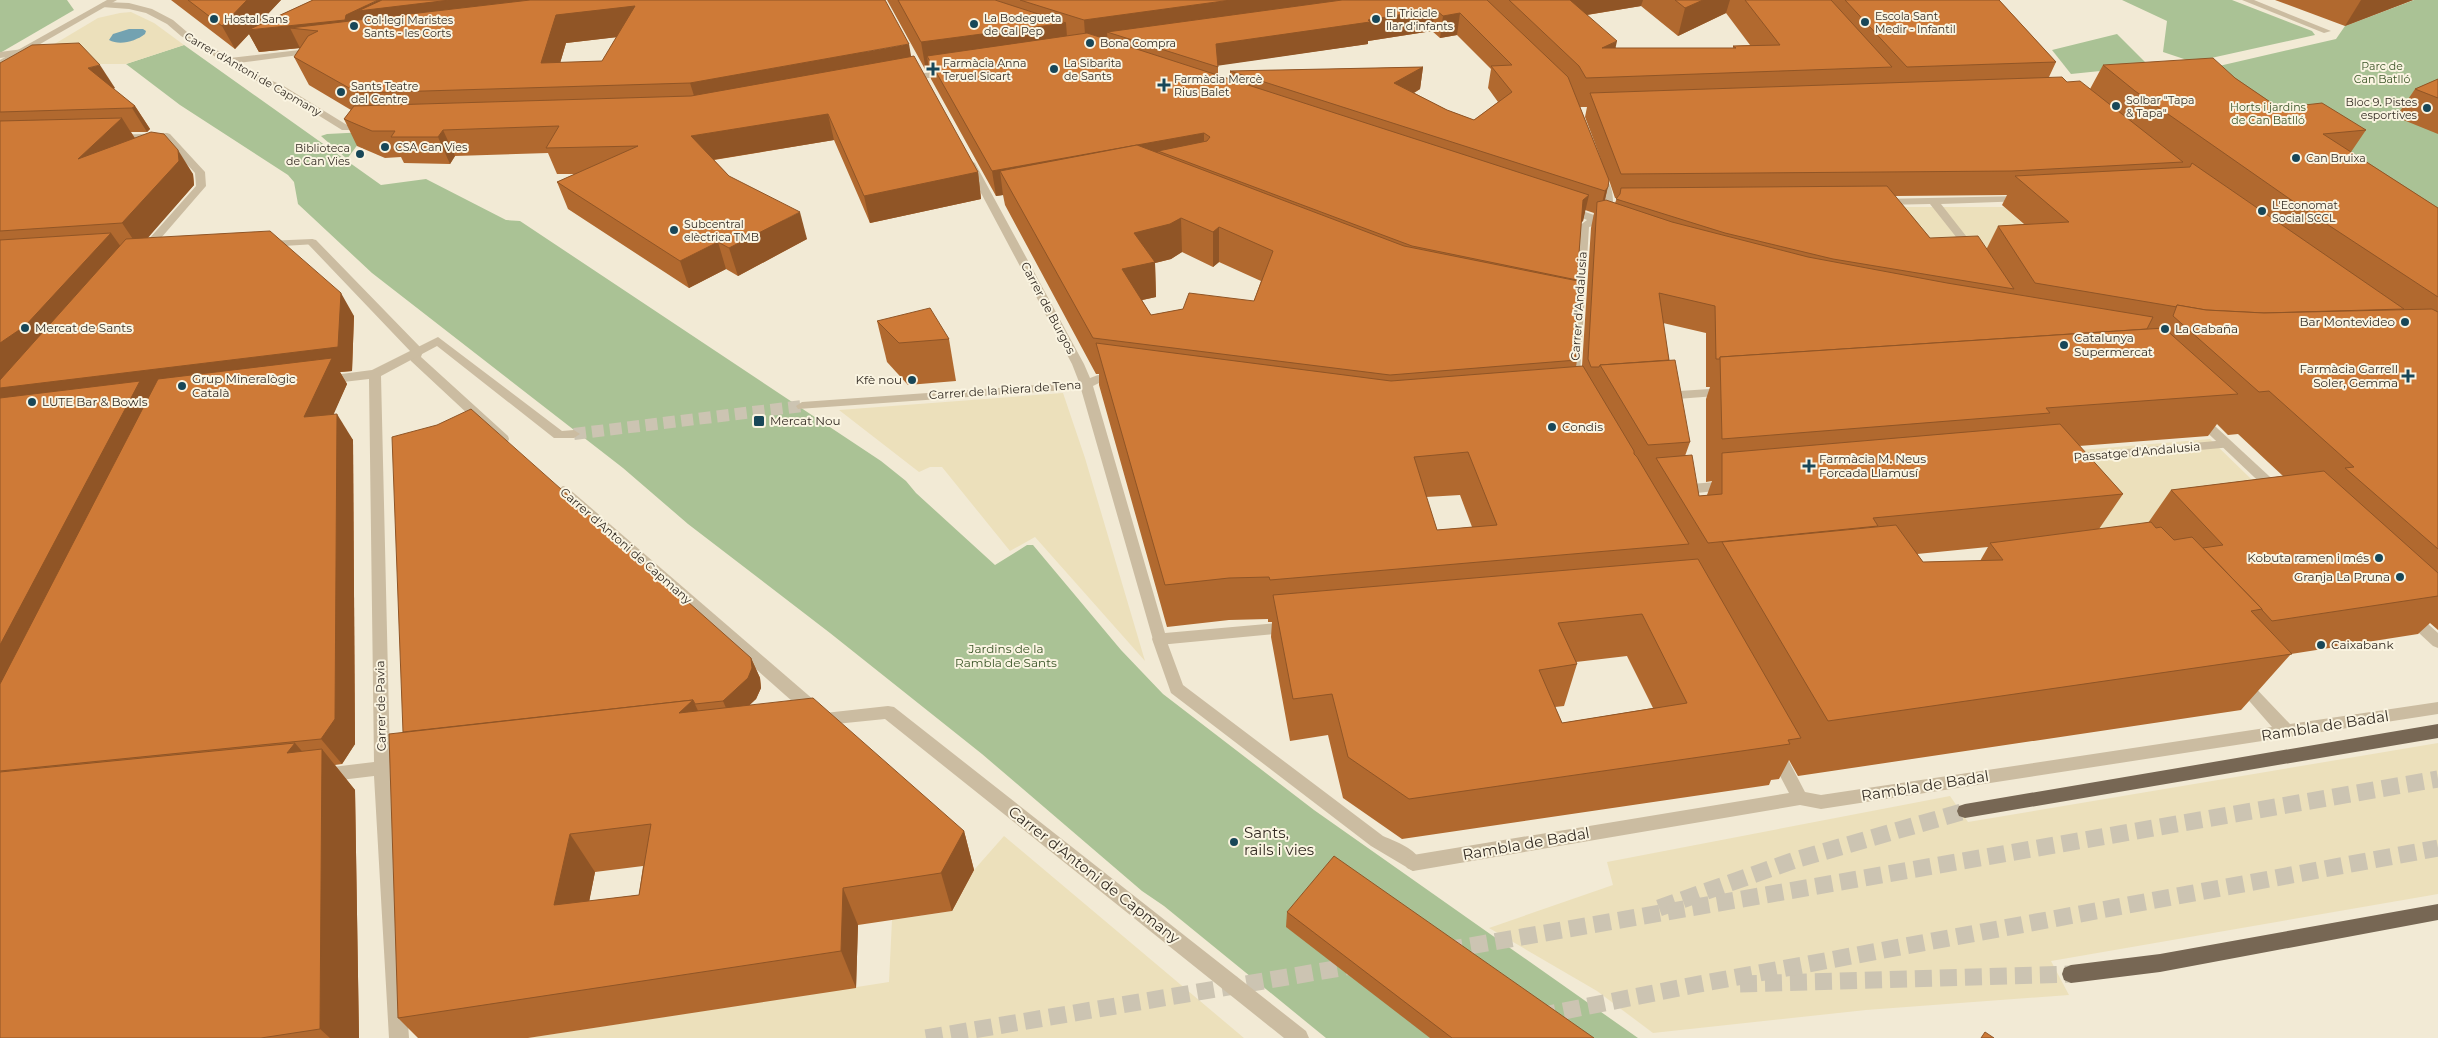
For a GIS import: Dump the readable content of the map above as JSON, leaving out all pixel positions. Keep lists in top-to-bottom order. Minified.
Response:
{"streets":{"street":["Carrer d'Antoni de Capmany","Carrer d'Andalusia","Carrer de Burgos","Carrer de la Riera de Tena","Passatge d'Andalusia","Carrer de Pavia","Rambla de Badal"]},"crossings":[["Carrer de Burgos","Carrer de la Riera de Tena"],["Carrer de Burgos","Rambla de Badal"]],"parks":["Parc de Can Batlló","Horts i jardins de Can Batlló","Jardins de la Rambla de Sants"],"places":{"other":["Hostal Sans","El Tricicle llar d'infants","Escola Sant Medir - Infantil","La Bodegueta de Cal Pep","Col·legi Maristes Sants - les Corts","Bona Compra","La Sibarita de Sants","Sants Teatre del Centre","Solbar \"Tapa & Tapa\"","Bloc 9. Pistes esportives","CSA Can Vies","Biblioteca de Can Vies","Can Bruixa","L'Economat Social SCCL","Subcentral elèctrica TMB","Bar Montevideo","Mercat de Sants","La Cabaña","Catalunya Supermercat","Kfè nou","Grup Mineralògic Català","LUTE Bar & Bowls","Condis","Kobuta ramen i més","Granja La Pruna","Caixabank","Sants, rails i vies"],"health":["Farmàcia Anna Teruel Sicart","Farmàcia Mercè Rius Balet","Farmàcia Garrell Soler, Gemma","Farmàcia M. Neus Forcada Llamusí"],"transit":["Mercat Nou"]}}
